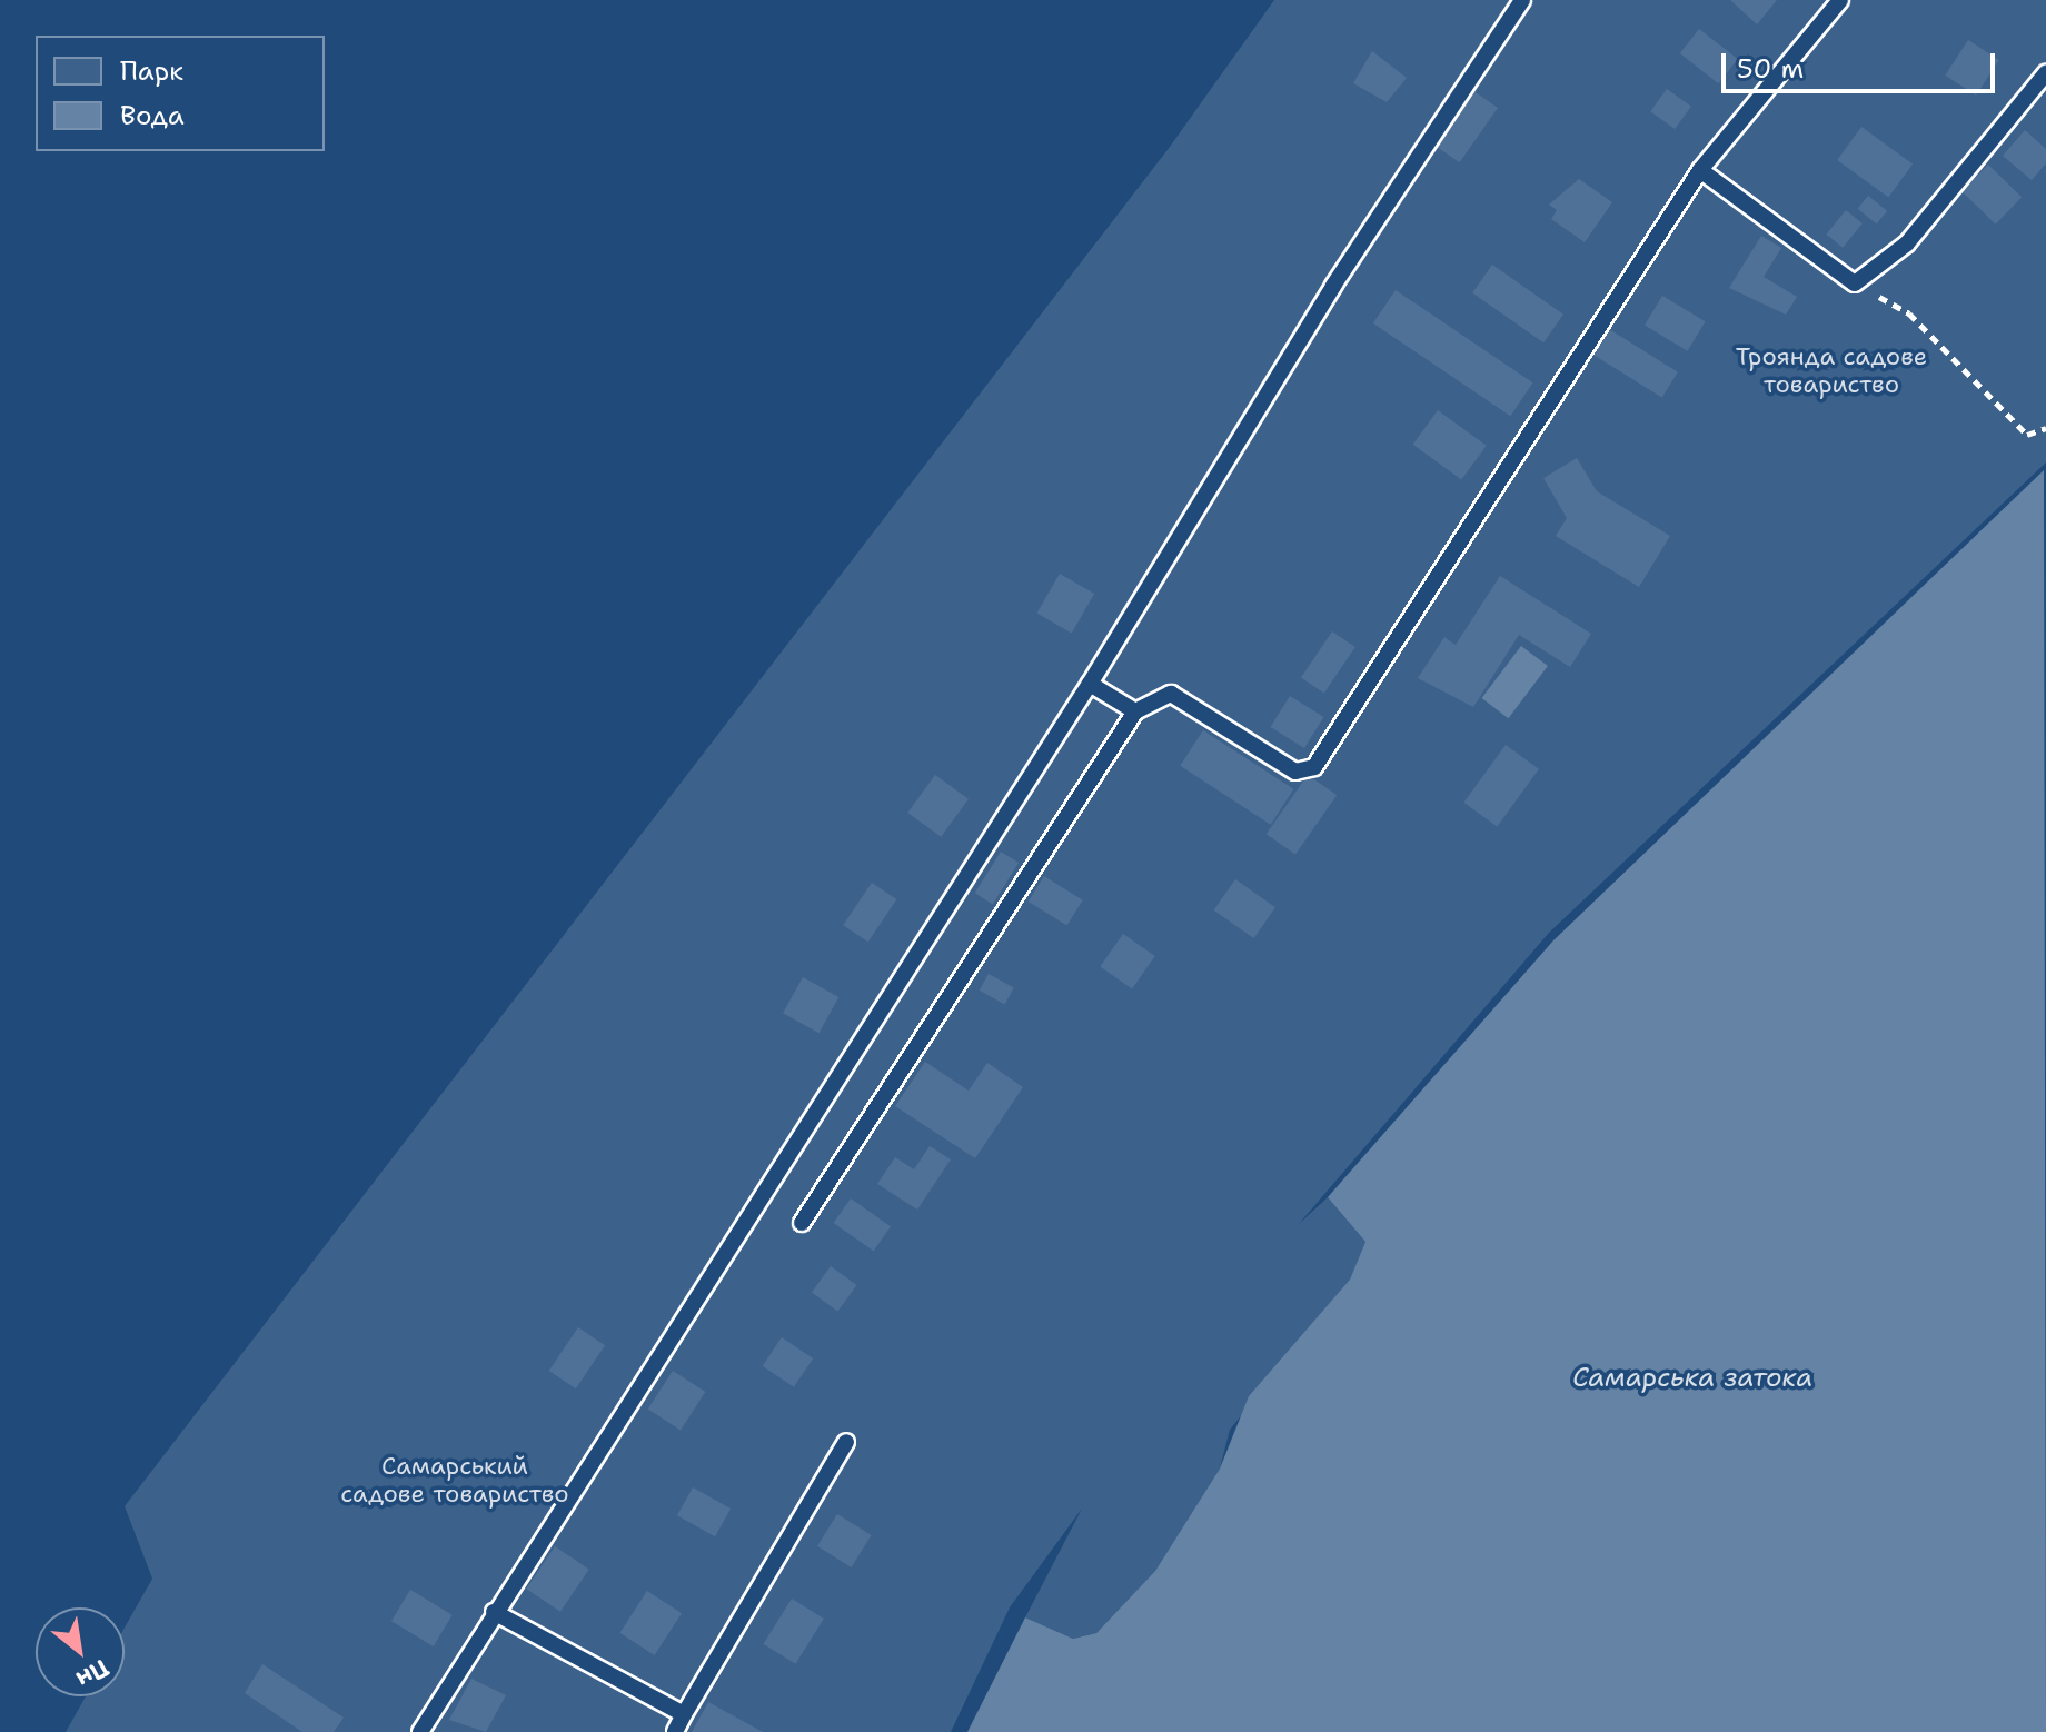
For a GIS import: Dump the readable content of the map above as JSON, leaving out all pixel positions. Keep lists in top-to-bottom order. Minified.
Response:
{"water":["Самарська затока"],"parks":["Троянда садове товариство","Самарський садове товариство"],"legend":["Парк","Вода"],"scale_bar":"50 m","north":"bottom right"}
